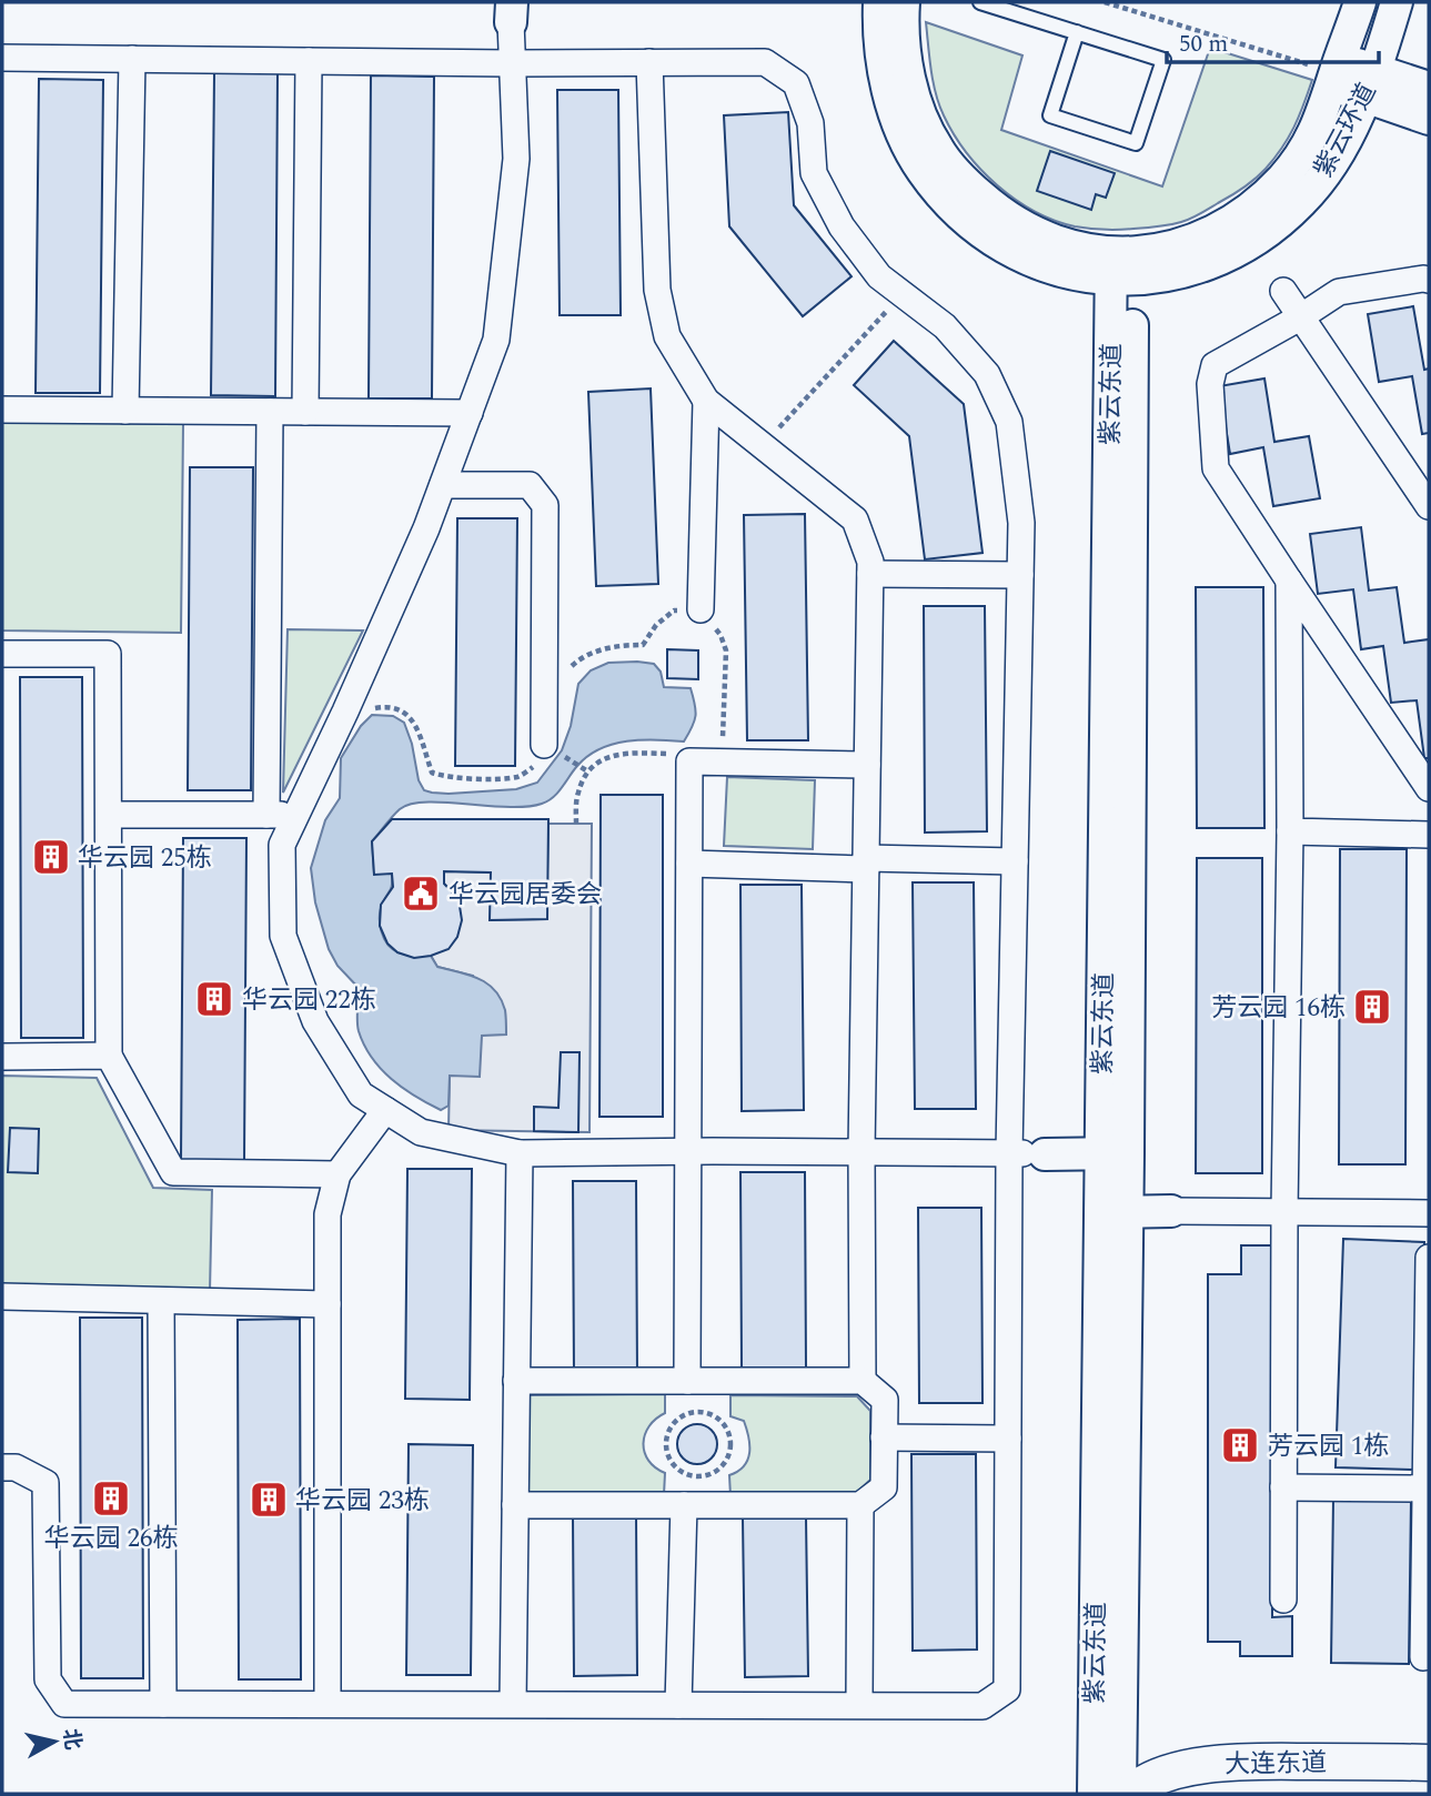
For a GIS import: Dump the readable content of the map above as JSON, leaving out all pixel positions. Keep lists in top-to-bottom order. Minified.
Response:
{"streets":{"main road":["大连东道"],"street":["紫云环道","紫云东道"]},"crossings":[["紫云环道","紫云东道"]],"places":{"building":["华云园 25栋","华云园 22栋","芳云园 16栋","芳云园 1栋","华云园 26栋","华云园 23栋"],"public building":["华云园居委会"]},"scale_bar":"50 m","north":"right"}
